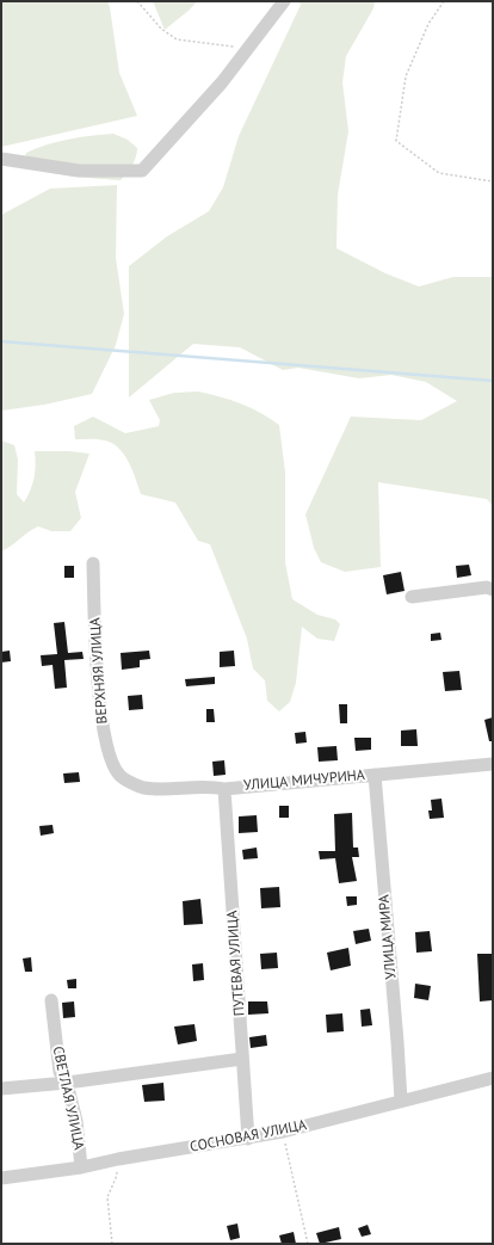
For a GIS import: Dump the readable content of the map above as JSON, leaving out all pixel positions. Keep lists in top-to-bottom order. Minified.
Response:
{"streets":{"street":["ВЕРХНЯЯ УЛИЦА","УЛИЦА МИЧУРИНА","УЛИЦА МИРА","ПУТЕВАЯ УЛИЦА","СВЕТЛАЯ УЛИЦА","СОСНОВАЯ УЛИЦА"]},"crossings":[["ВЕРХНЯЯ УЛИЦА","УЛИЦА МИЧУРИНА"],["УЛИЦА МИЧУРИНА","УЛИЦА МИРА"],["УЛИЦА МИЧУРИНА","ПУТЕВАЯ УЛИЦА"],["УЛИЦА МИРА","СОСНОВАЯ УЛИЦА"],["ПУТЕВАЯ УЛИЦА","СОСНОВАЯ УЛИЦА"],["СВЕТЛАЯ УЛИЦА","СОСНОВАЯ УЛИЦА"]]}
